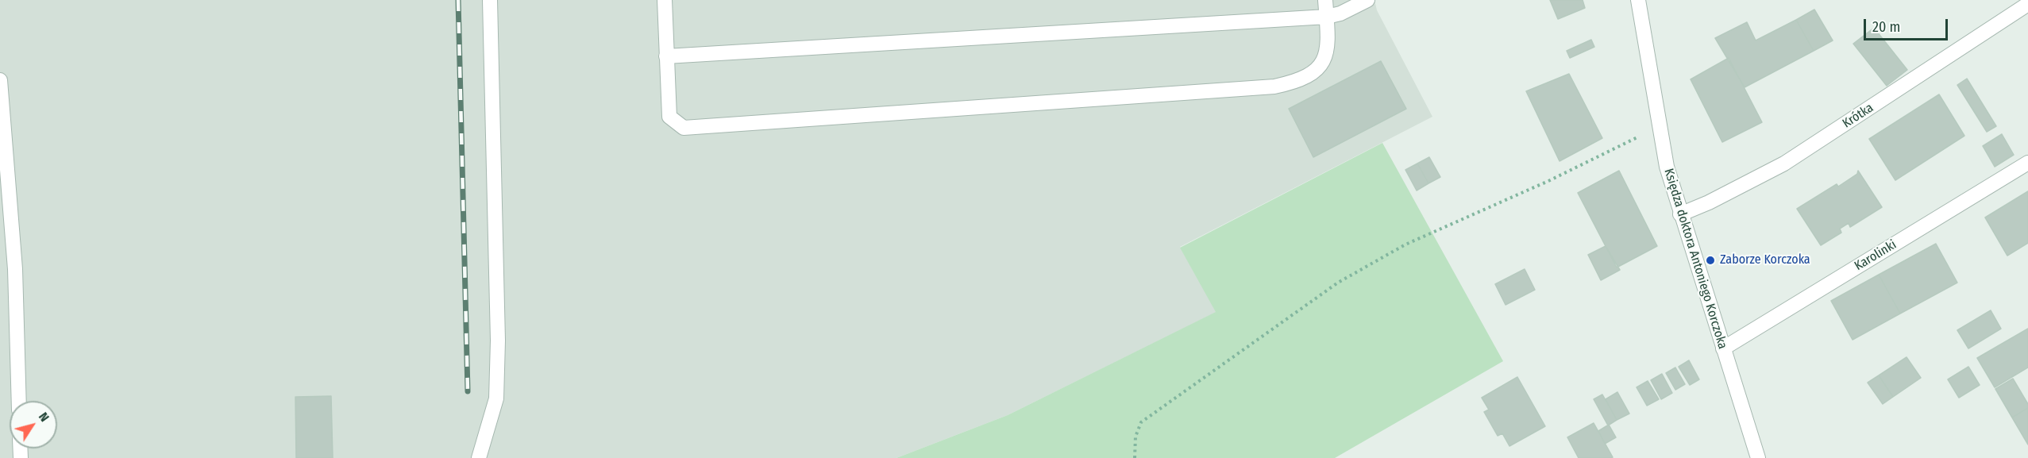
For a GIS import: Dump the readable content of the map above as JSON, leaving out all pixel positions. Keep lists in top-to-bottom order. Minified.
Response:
{"streets":{"street":["Krótka","Karolinki","Księdza doktora Antoniego Korczoka"]},"crossings":[["Krótka","Księdza doktora Antoniego Korczoka"],["Karolinki","Księdza doktora Antoniego Korczoka"]],"places":["Zaborze Korczoka"],"scale_bar":"20 m","north":"top right"}
